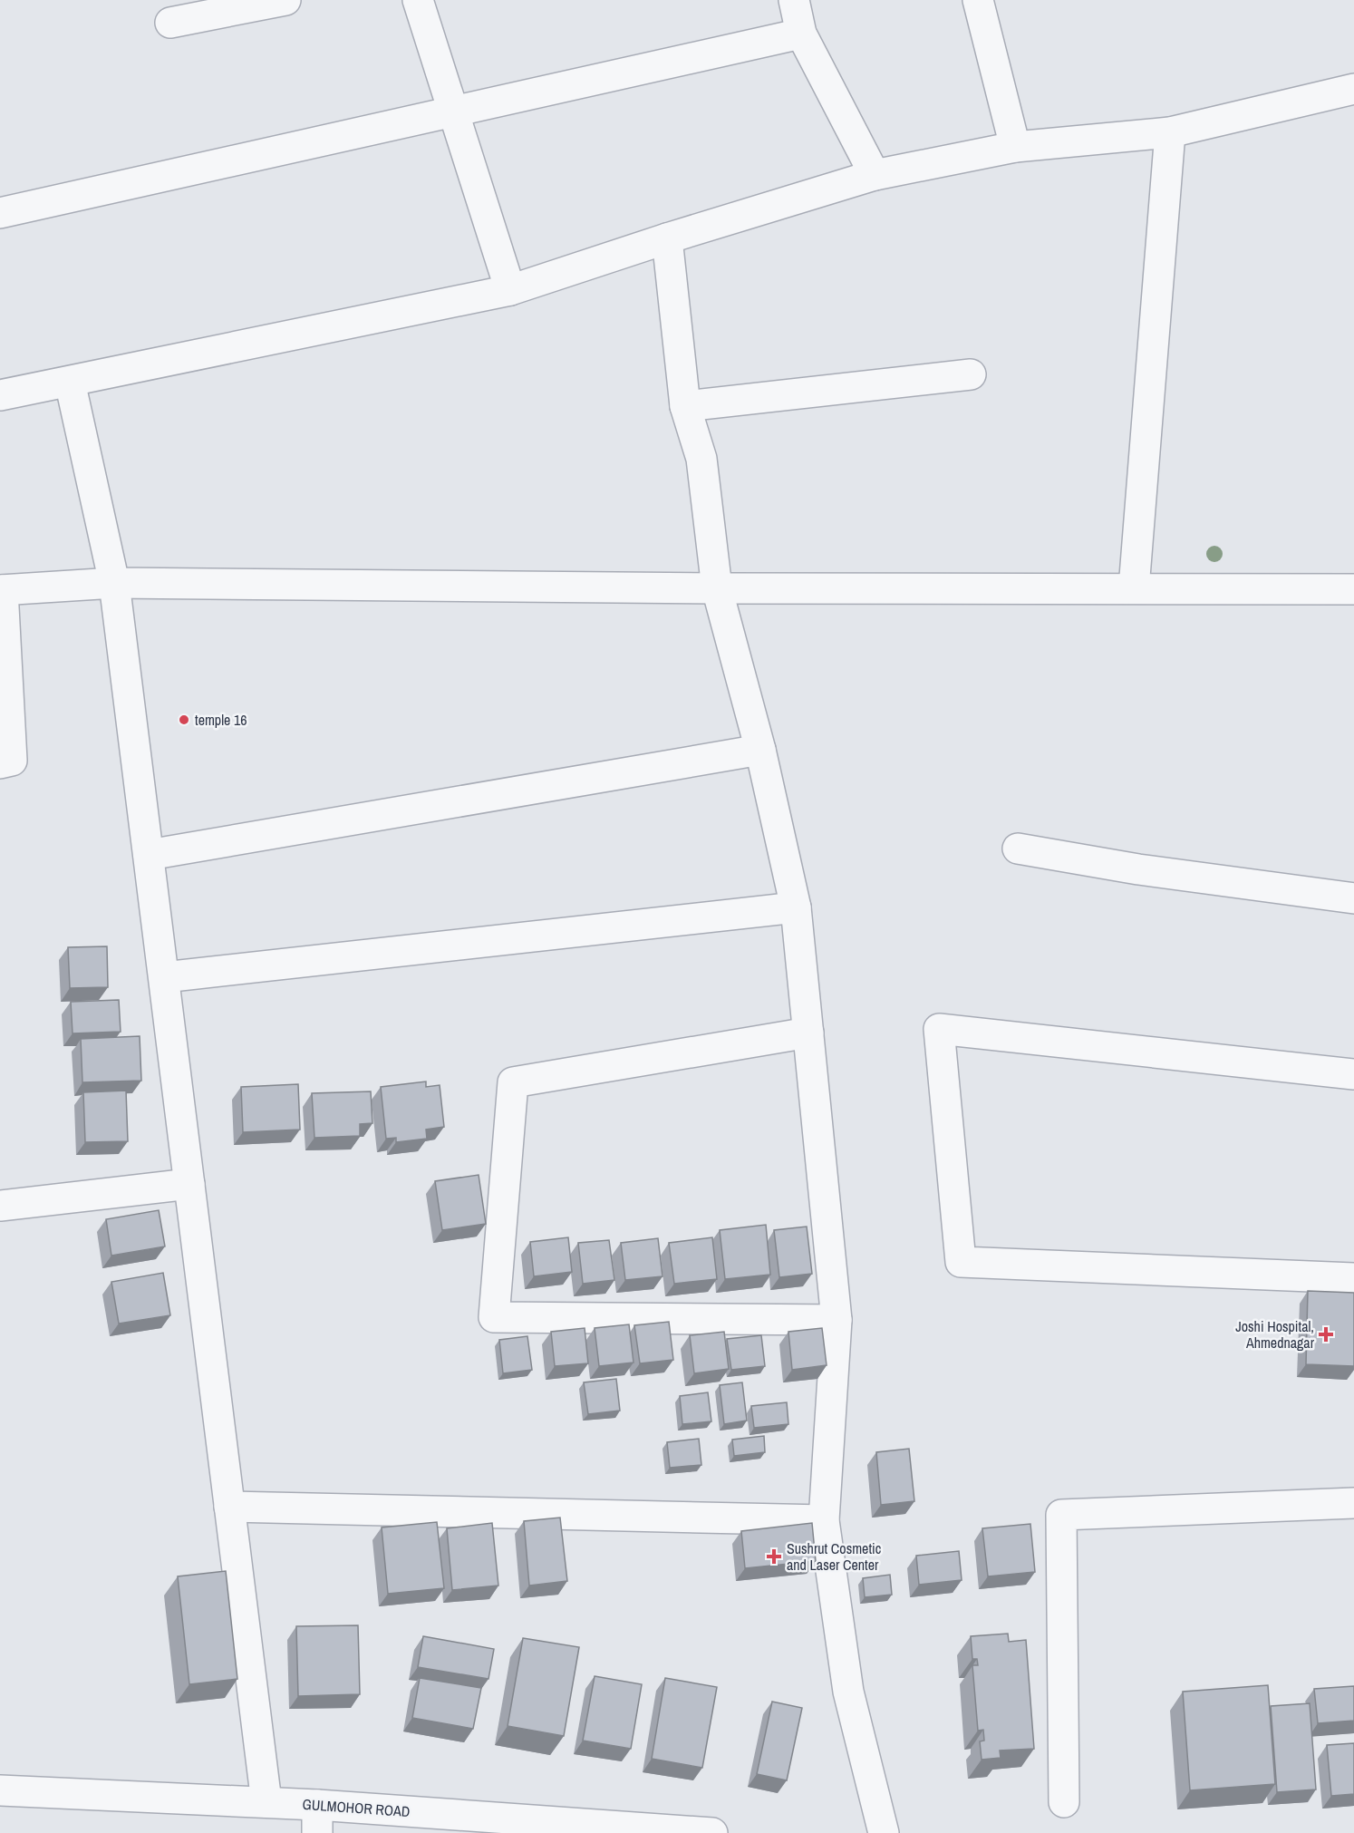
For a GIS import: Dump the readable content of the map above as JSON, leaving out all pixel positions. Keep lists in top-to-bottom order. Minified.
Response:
{"streets":{"street":["GULMOHOR ROAD"]},"places":{"other":["temple 16"],"health":["Joshi Hospital, Ahmednagar","Sushrut Cosmetic and Laser Center"]}}
